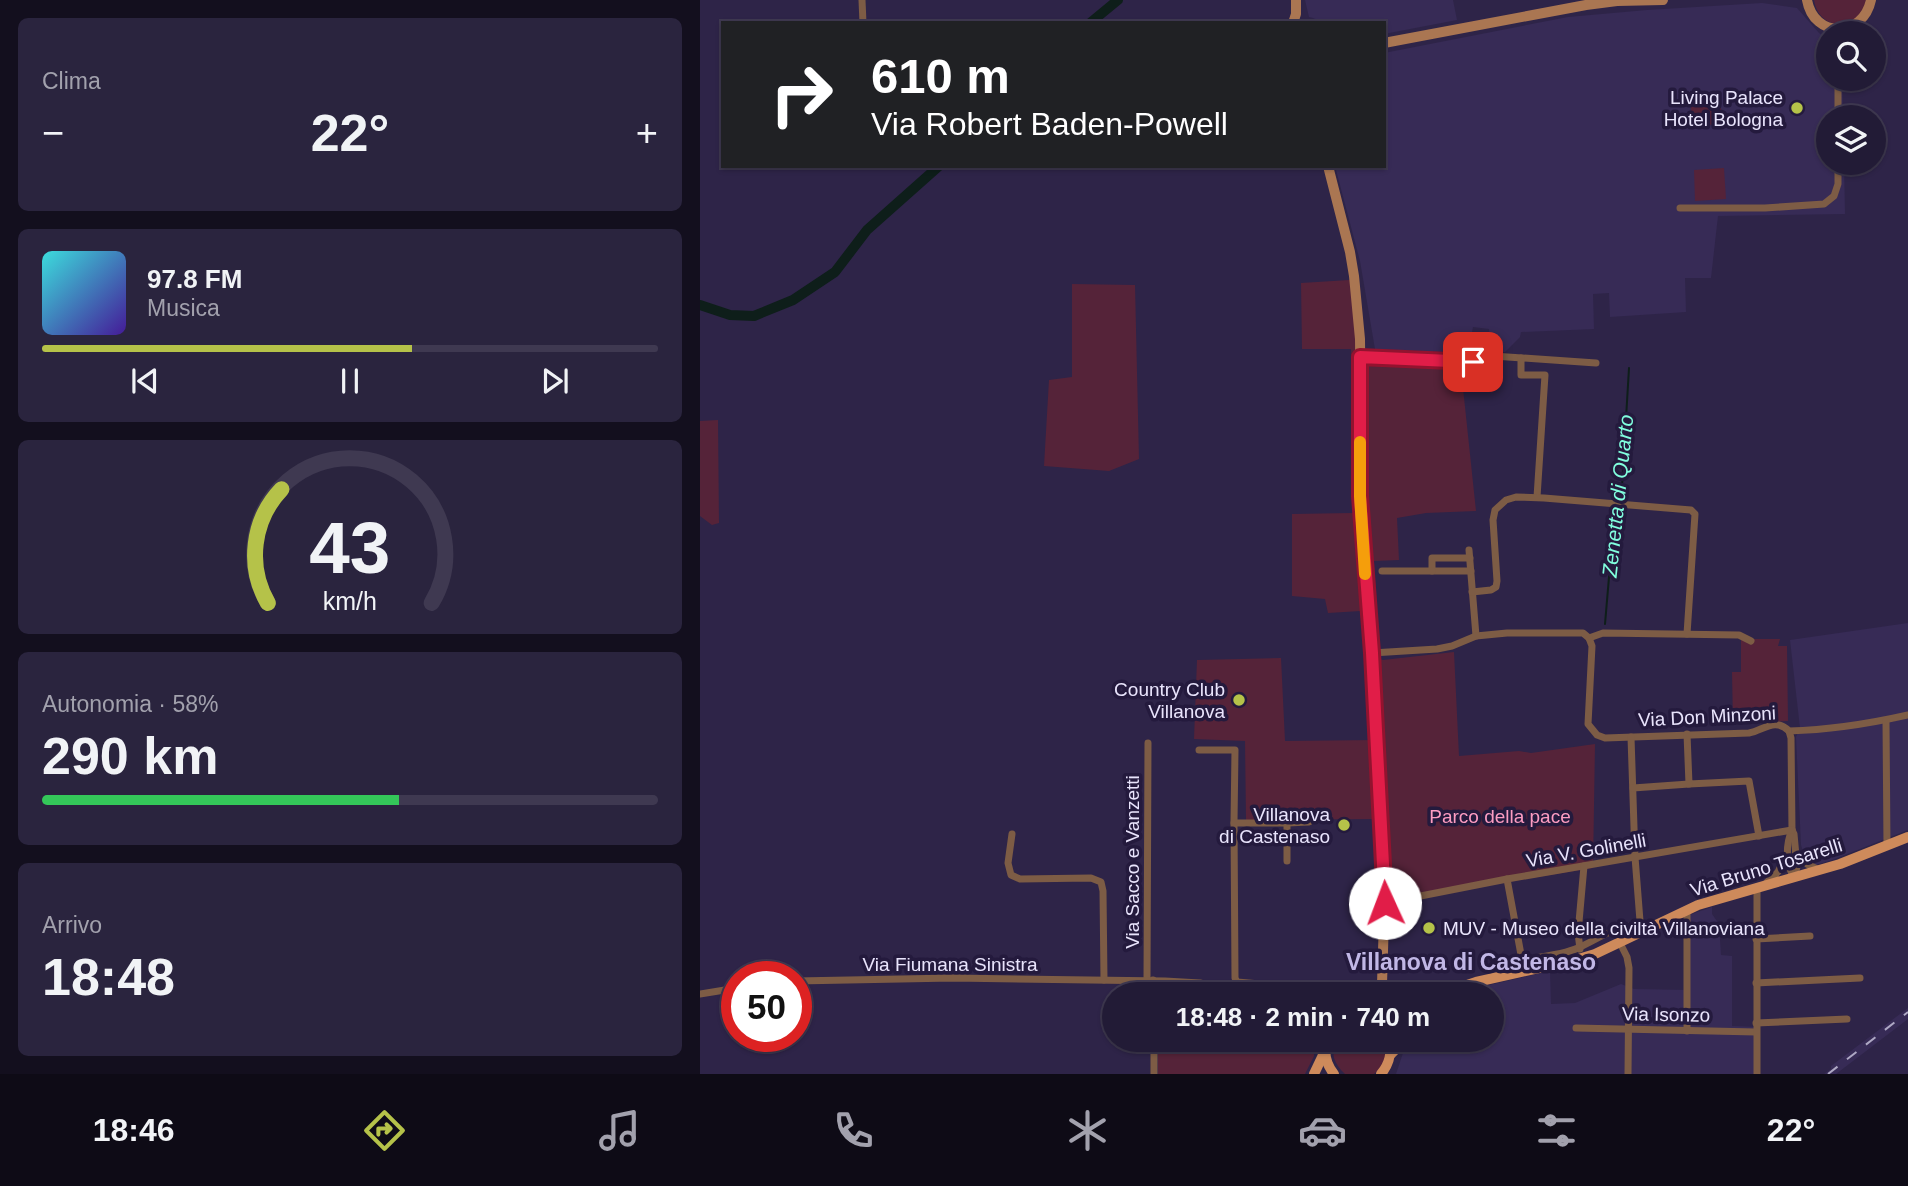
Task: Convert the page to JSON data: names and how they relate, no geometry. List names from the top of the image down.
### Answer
{
  "streets": {
    "main road": ["Via Bruno Tosarelli"],
    "street": [
      "Via Don Minzoni",
      "Via V. Golinelli",
      "Via Sacco e Vanzetti",
      "Via Fiumana Sinistra",
      "Via Isonzo"
    ]
  },
  "crossings": [
    ["Via V. Golinelli", "Via Bruno Tosarelli"],
    ["Via Sacco e Vanzetti", "Via Fiumana Sinistra"]
  ],
  "districts": ["Villanova di Castenaso"],
  "water": ["Zenetta di Quarto"],
  "parks": ["Parco della pace"],
  "places": [
    "Living Palace Hotel Bologna",
    "Country Club Villanova",
    "Villanova di Castenaso",
    "MUV - Museo della civiltà Villanoviana"
  ],
  "page": {
    "tile": [
      "Clima",
      ["Autonomia · 58%", "290 km"],
      ["Arrivo", "18:48"]
    ],
    "turn": ["610 m", "Via Robert Baden-Powell"],
    "heat": ["−", "22°", "+"],
    "song": ["97.8 FM", "Musica"],
    "limit": "50",
    "trip": "18:48 · 2 min · 740 m",
    "tabs": ["18:46", "22°"],
    "gauge": ["43", "km/h"]
  }
}
